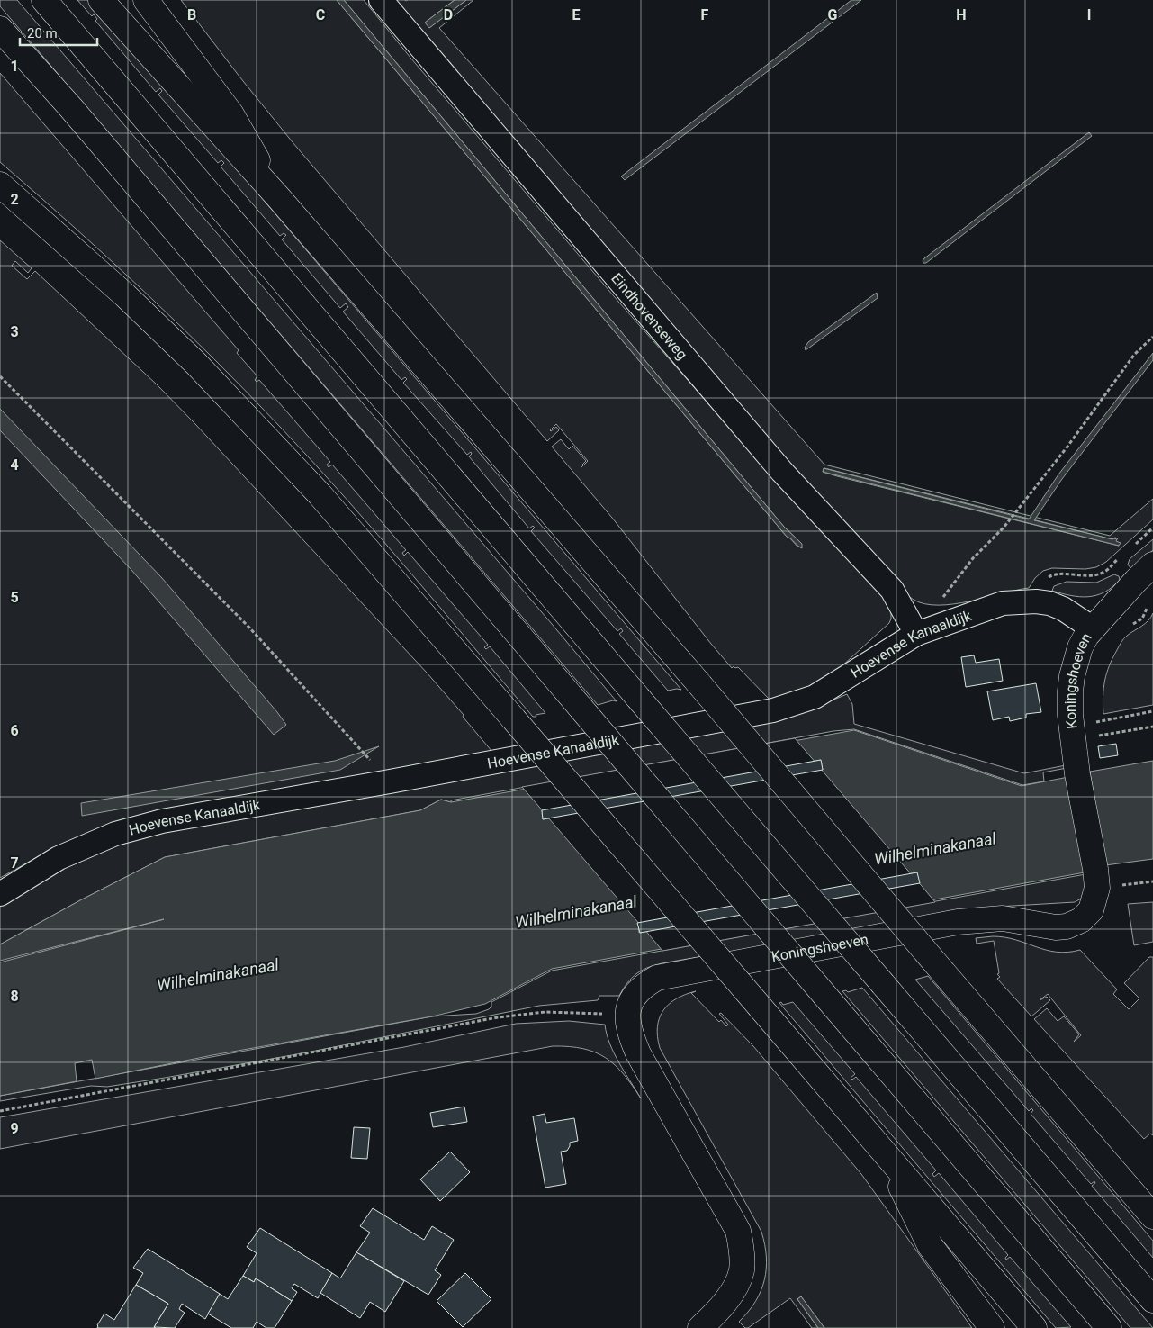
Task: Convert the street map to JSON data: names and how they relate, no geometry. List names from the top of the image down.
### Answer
{
  "streets": {
    "main road": ["Koningshoeven"],
    "street": ["Eindhovenseweg", "Hoevense Kanaaldijk"]
  },
  "crossings": [
    ["Eindhovenseweg", "Hoevense Kanaaldijk"],
    ["Hoevense Kanaaldijk", "Koningshoeven"]
  ],
  "water": ["Wilhelminakanaal"],
  "scale_bar": "20 m",
  "grid": {
    "columns": [
      "B",
      "C",
      "D",
      "E",
      "F",
      "G",
      "H",
      "I"
    ],
    "rows": [
      "1",
      "2",
      "3",
      "4",
      "5",
      "6",
      "7",
      "8",
      "9"
    ]
  }
}
